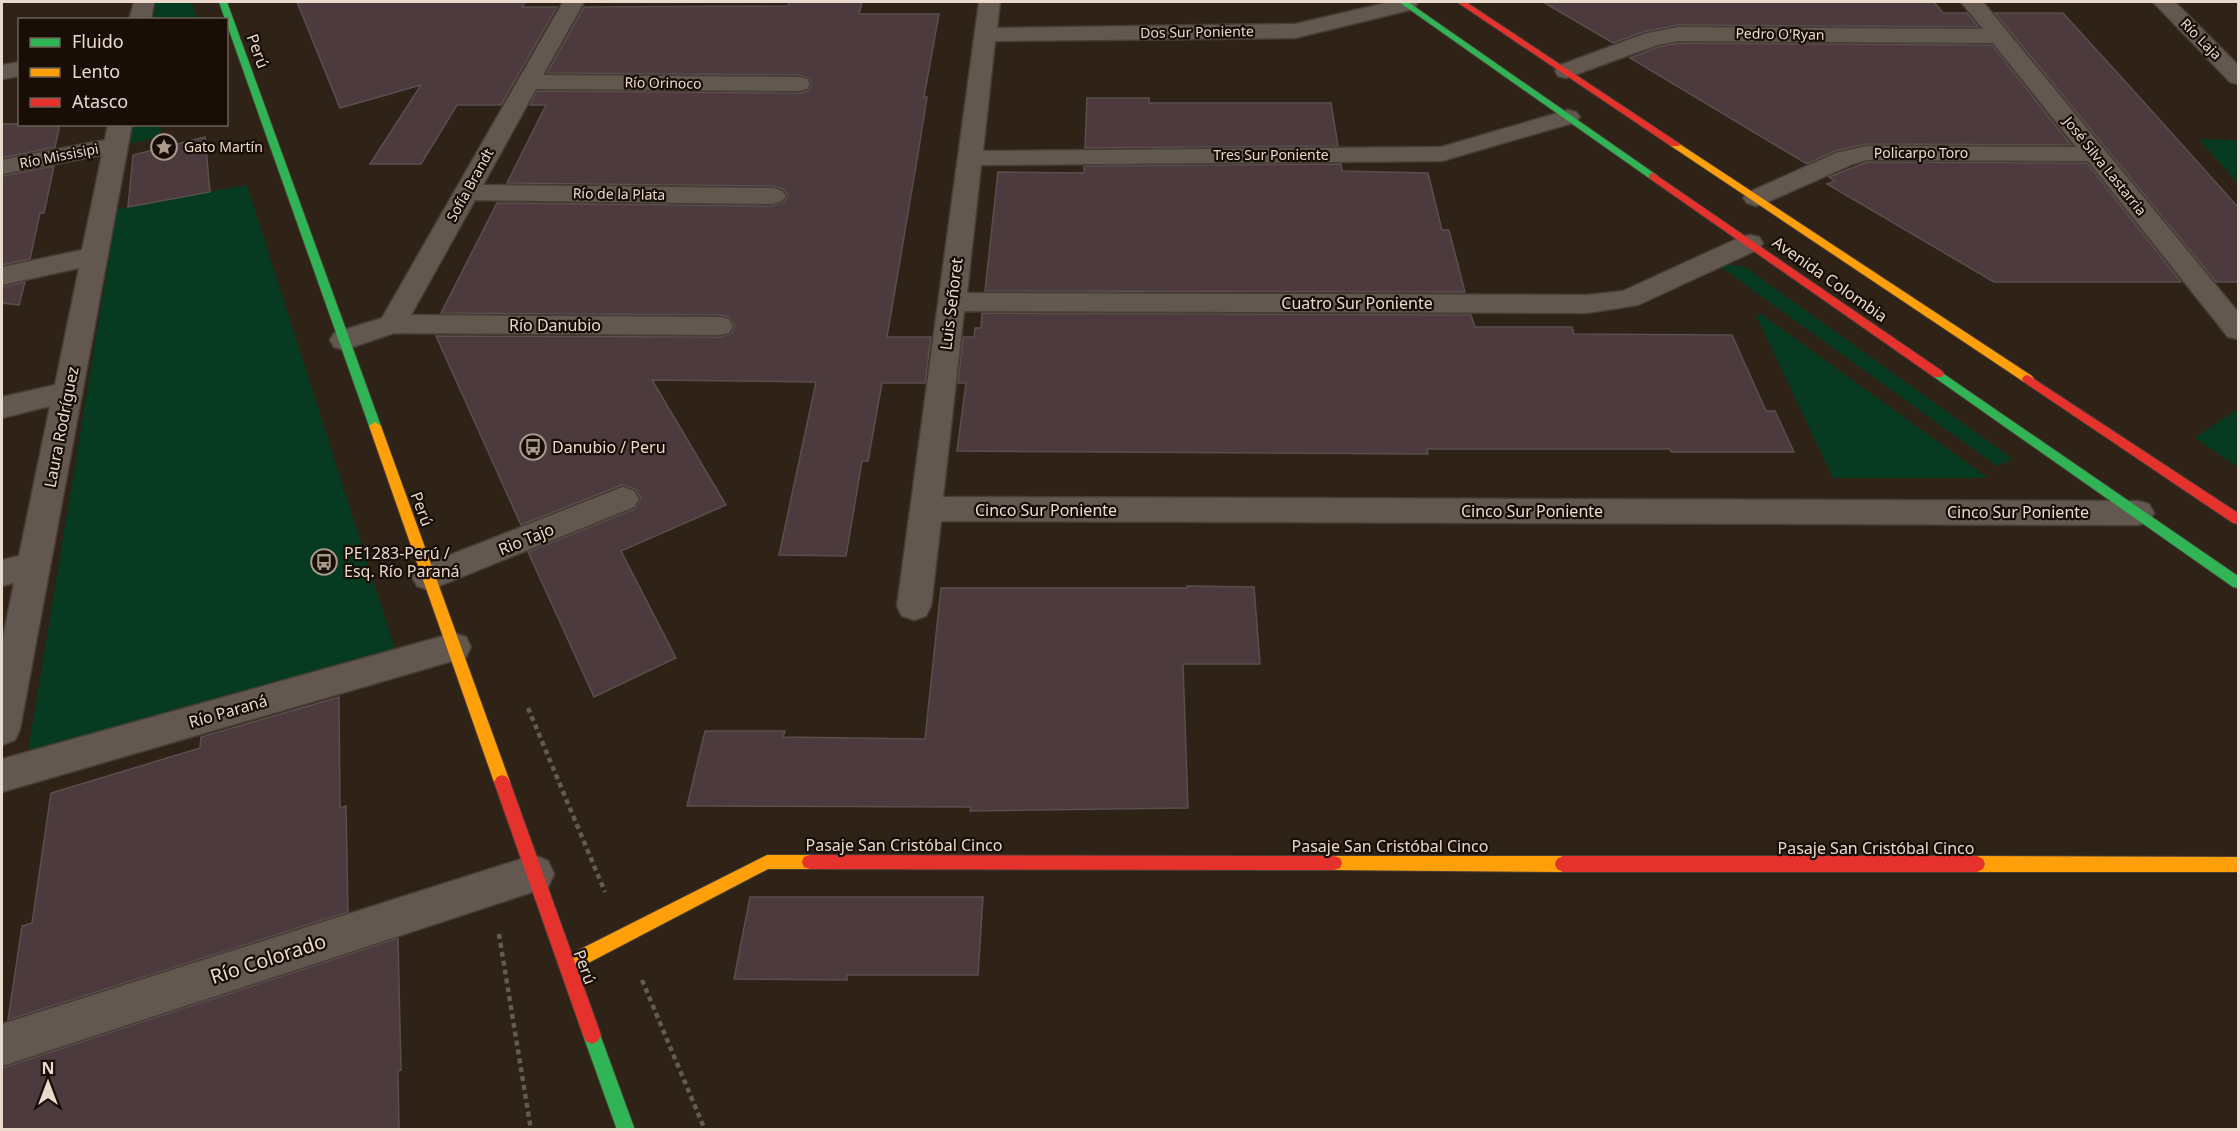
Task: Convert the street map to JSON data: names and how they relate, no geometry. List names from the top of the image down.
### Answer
{
  "streets": {
    "street": [
      "Dos Sur Poniente",
      "Pedro O'Ryan",
      "Río Laja",
      "Perú",
      "Río Orinoco",
      "Policarpo Toro",
      "Tres Sur Poniente",
      "Río Missisipi",
      "José Silva Lastarria",
      "Sofía Brandt",
      "Río de la Plata",
      "Avenida Colombia",
      "Cuatro Sur Poniente",
      "Luis Señoret",
      "Río Danubio",
      "Laura Rodríguez",
      "Cinco Sur Poniente",
      "Rio Tajo",
      "Río Paraná",
      "Pasaje San Cristóbal Cinco",
      "Río Colorado"
    ]
  },
  "crossings": [
    ["Dos Sur Poniente", "Avenida Colombia"],
    ["Dos Sur Poniente", "Luis Señoret"],
    ["Pedro O'Ryan", "José Silva Lastarria"],
    ["Pedro O'Ryan", "Avenida Colombia"],
    ["Perú", "Rio Tajo"],
    ["Perú", "Río Paraná"],
    ["Perú", "Pasaje San Cristóbal Cinco"],
    ["Perú", "Río Colorado"],
    ["Río Orinoco", "Sofía Brandt"],
    ["Policarpo Toro", "José Silva Lastarria"],
    ["Policarpo Toro", "Avenida Colombia"],
    ["Tres Sur Poniente", "Avenida Colombia"],
    ["Tres Sur Poniente", "Luis Señoret"],
    ["Río Missisipi", "Laura Rodríguez"],
    ["Sofía Brandt", "Río de la Plata"],
    ["Sofía Brandt", "Río Danubio"],
    ["Avenida Colombia", "Cuatro Sur Poniente"],
    ["Avenida Colombia", "Cinco Sur Poniente"],
    ["Cuatro Sur Poniente", "Luis Señoret"],
    ["Luis Señoret", "Cinco Sur Poniente"]
  ],
  "places": {
    "place": ["Gato Martín"],
    "bus stop": ["Danubio / Peru", "PE1283-Perú / Esq. Río Paraná"]
  },
  "legend": ["Fluido", "Lento", "Atasco"],
  "north": "top"
}
